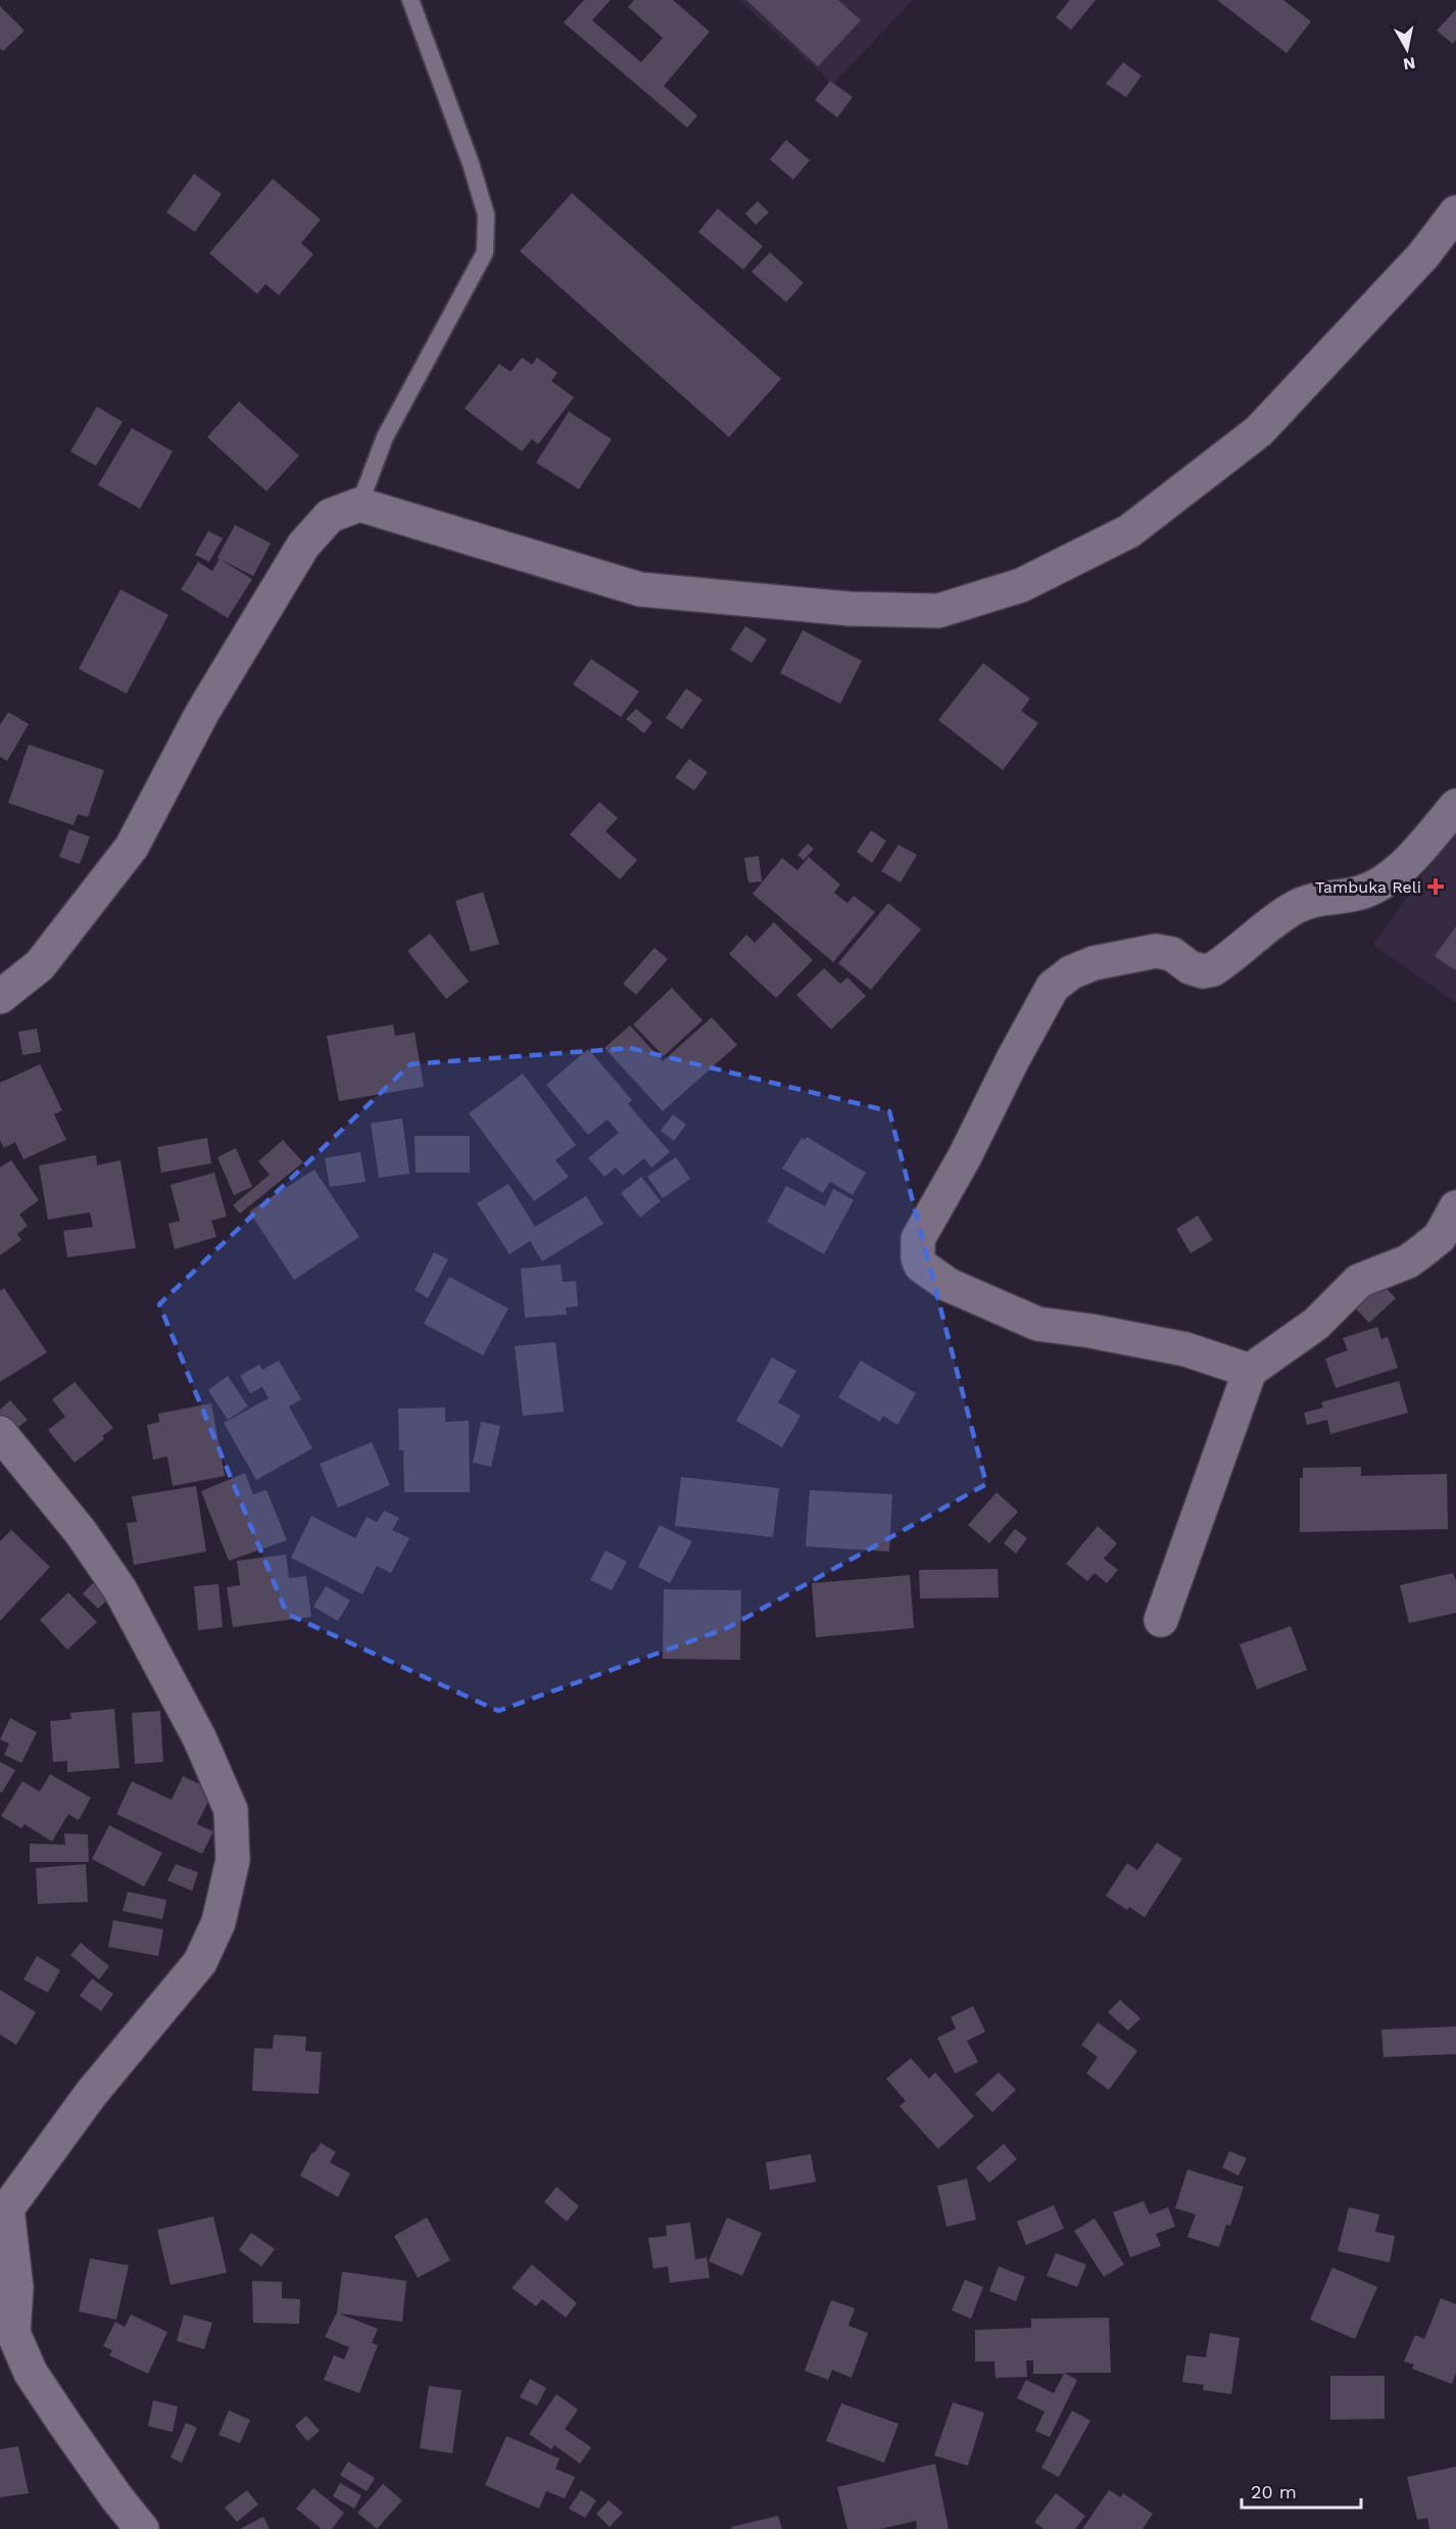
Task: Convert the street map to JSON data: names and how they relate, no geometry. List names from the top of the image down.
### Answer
{
  "places": {
    "health": ["Tambuka Reli"]
  },
  "scale_bar": "20 m",
  "north": "bottom"
}
